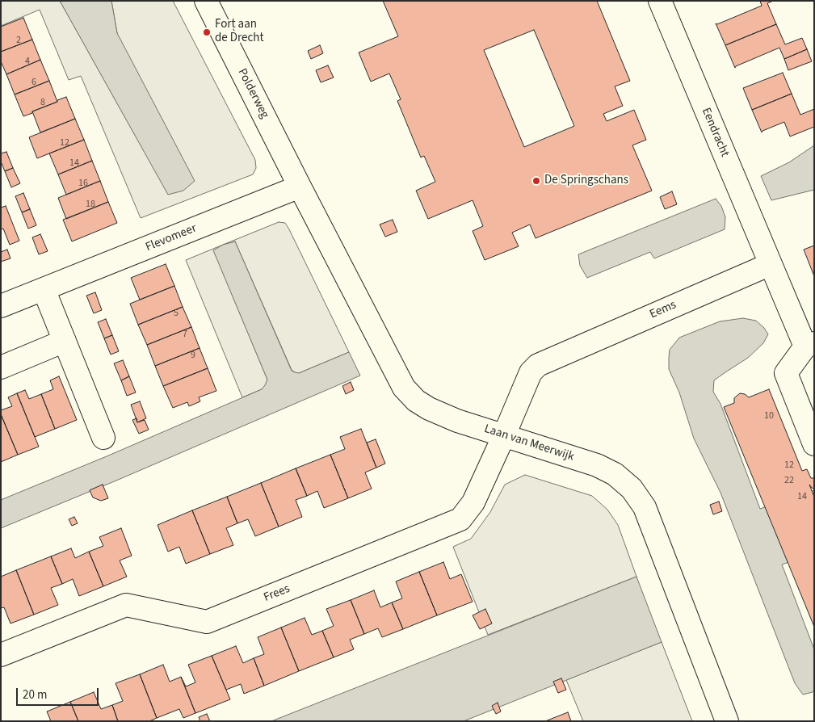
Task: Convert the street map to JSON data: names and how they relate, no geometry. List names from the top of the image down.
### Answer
{
  "streets": {
    "street": [
      "Polderweg",
      "Eendracht",
      "Flevomeer",
      "Eems",
      "Laan van Meerwijk",
      "Frees"
    ]
  },
  "crossings": [
    ["Polderweg", "Flevomeer"],
    ["Polderweg", "Laan van Meerwijk"],
    ["Eendracht", "Eems"],
    ["Flevomeer", "Laan van Meerwijk"],
    ["Eems", "Laan van Meerwijk"],
    ["Eems", "Frees"],
    ["Laan van Meerwijk", "Frees"]
  ],
  "places": ["Fort aan de Drecht", "De Springschans"],
  "house_numbers": [
    "2",
    "4",
    "6",
    "8",
    "12",
    "14",
    "16",
    "18",
    "5",
    "7",
    "9",
    "10",
    "12",
    "22",
    "14"
  ],
  "scale_bar": "20 m"
}
